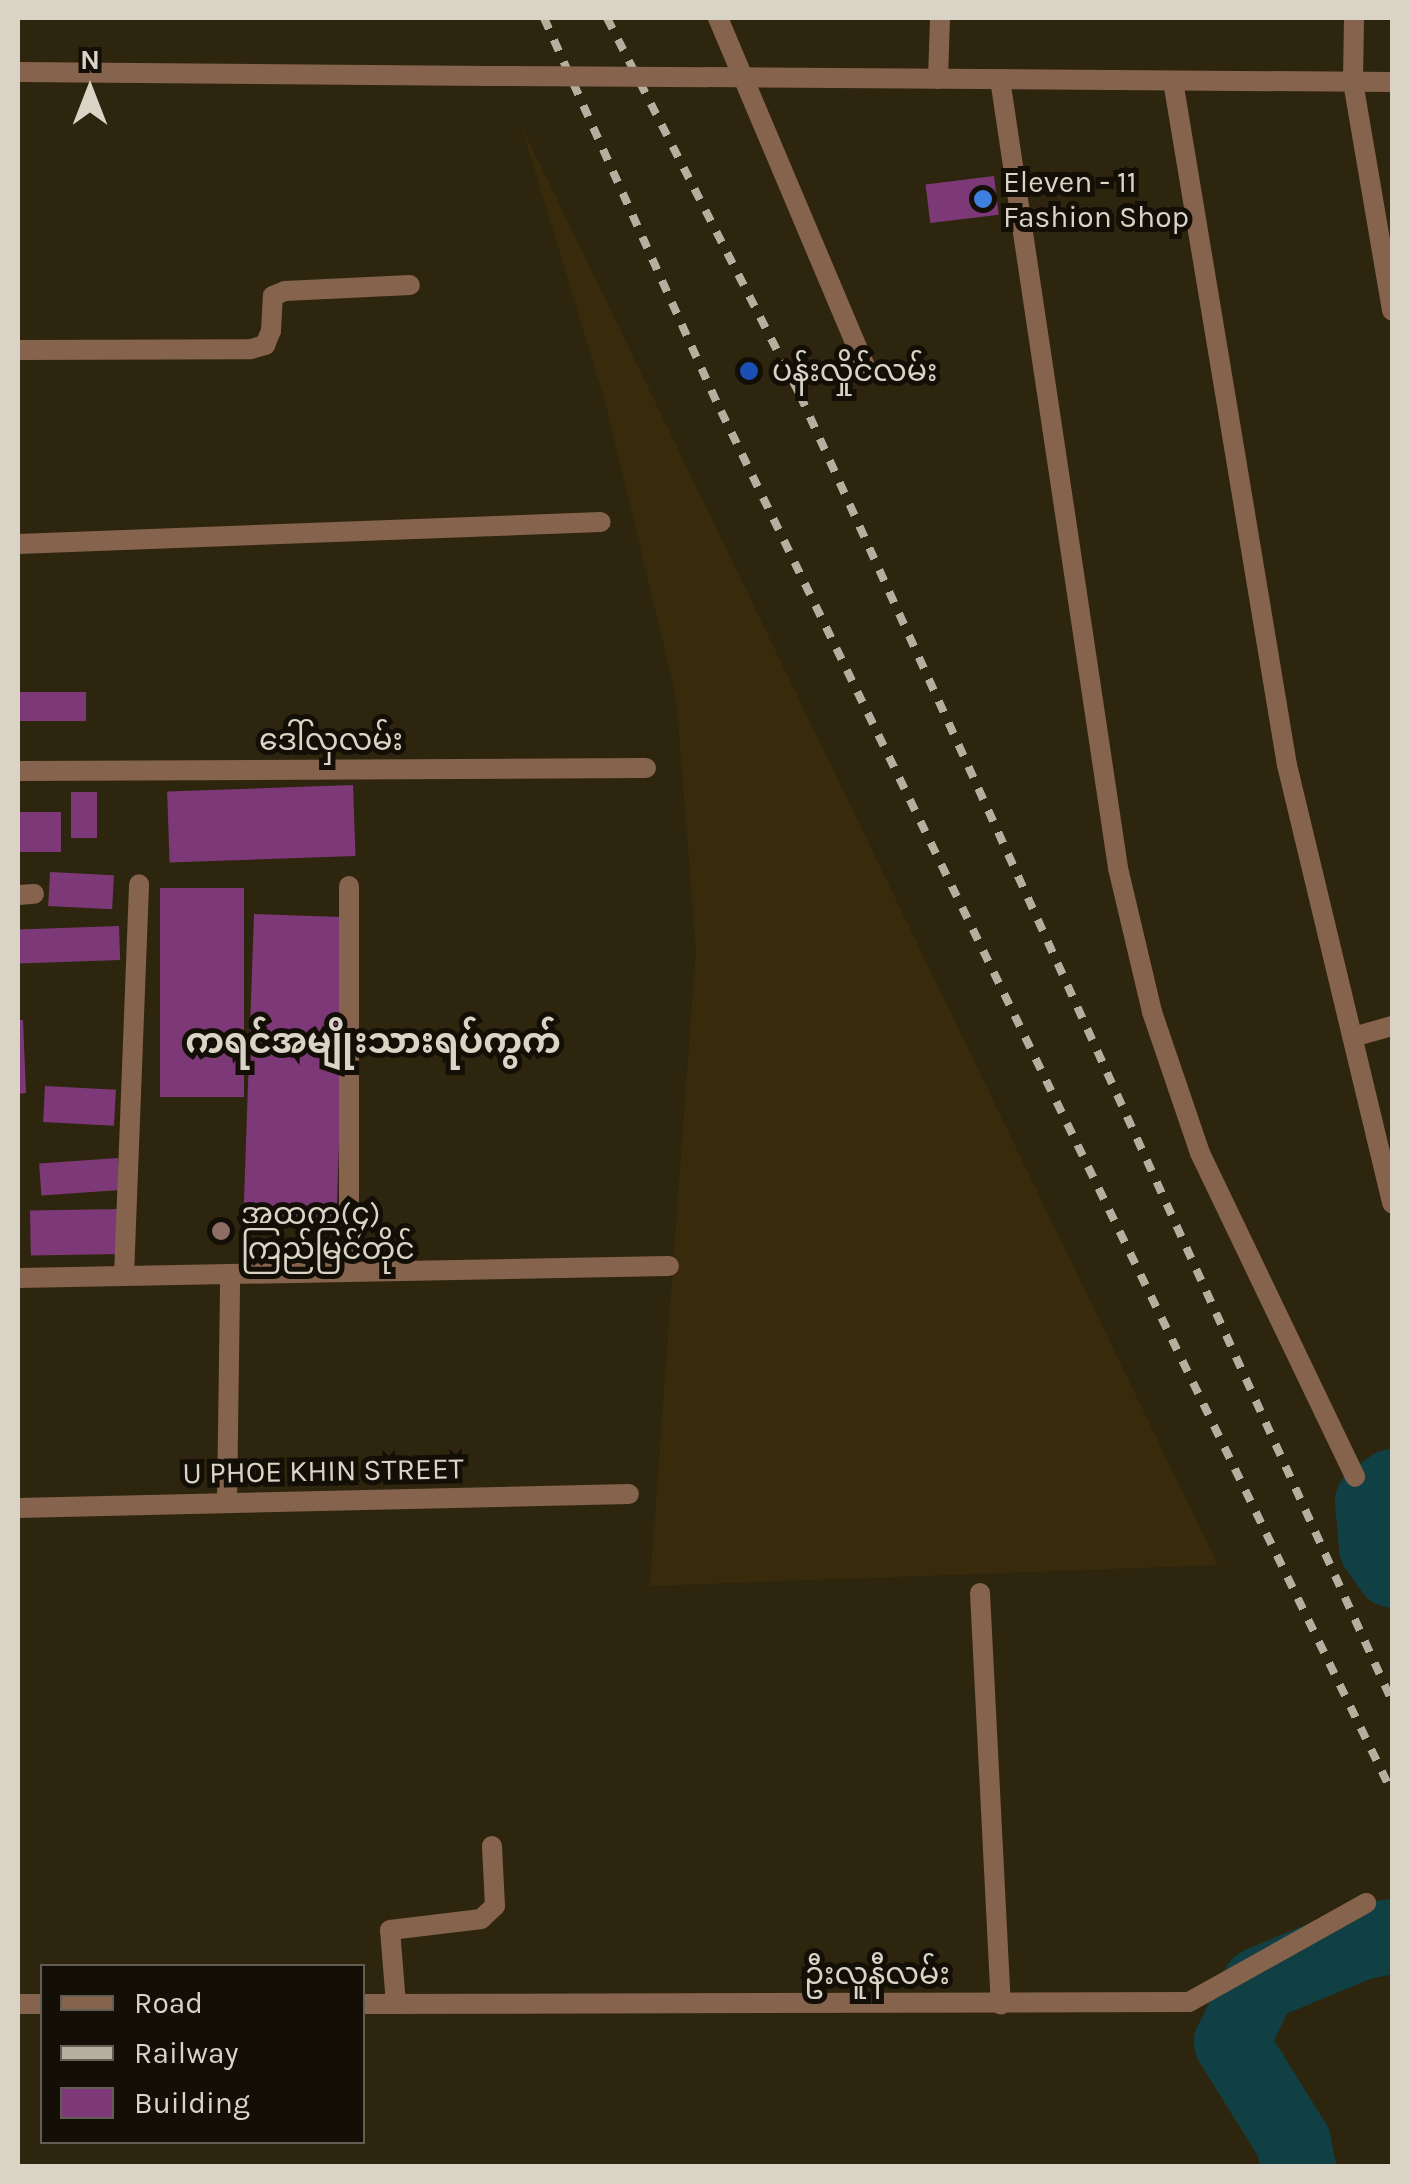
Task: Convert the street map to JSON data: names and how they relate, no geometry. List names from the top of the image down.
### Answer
{
  "streets": {
    "street": ["ဒေါ်လှလမ်း", "U PHOE KHIN STREET", "ဦးလူနီလမ်း"]
  },
  "districts": ["ကရင်အမျိုးသားရပ်ကွက်"],
  "places": ["Eleven - 11 Fashion Shop", "ပန်းလှိုင်လမ်း", "အထက(၄) ကြည်မြင်တိုင်"],
  "legend": ["Road", "Railway", "Building"],
  "north": "top"
}
